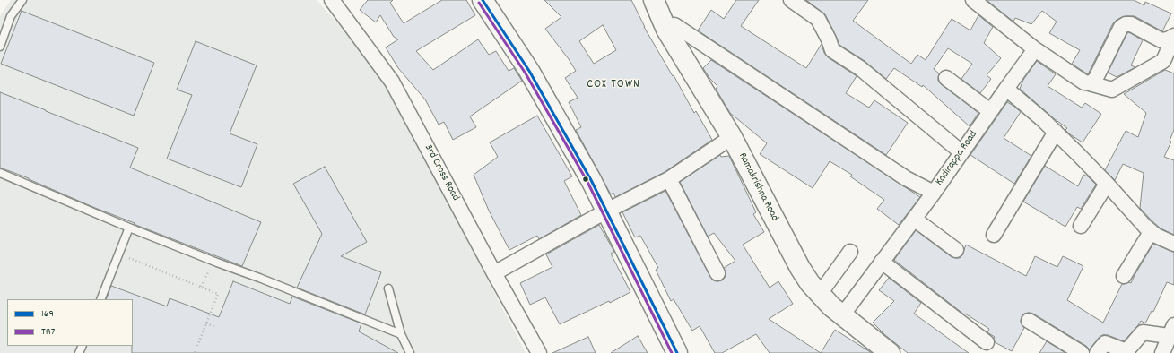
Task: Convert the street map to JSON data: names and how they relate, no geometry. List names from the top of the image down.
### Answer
{
  "streets": {
    "street": ["Kadirappa Road", "3rd Cross Road", "Ramakrishna Road"]
  },
  "crossings": [
    ["Kadirappa Road", "Ramakrishna Road"]
  ],
  "districts": ["COX TOWN"],
  "lines": ["transit line 169", "transit line TR7"],
  "legend": ["169", "TR7"]
}
